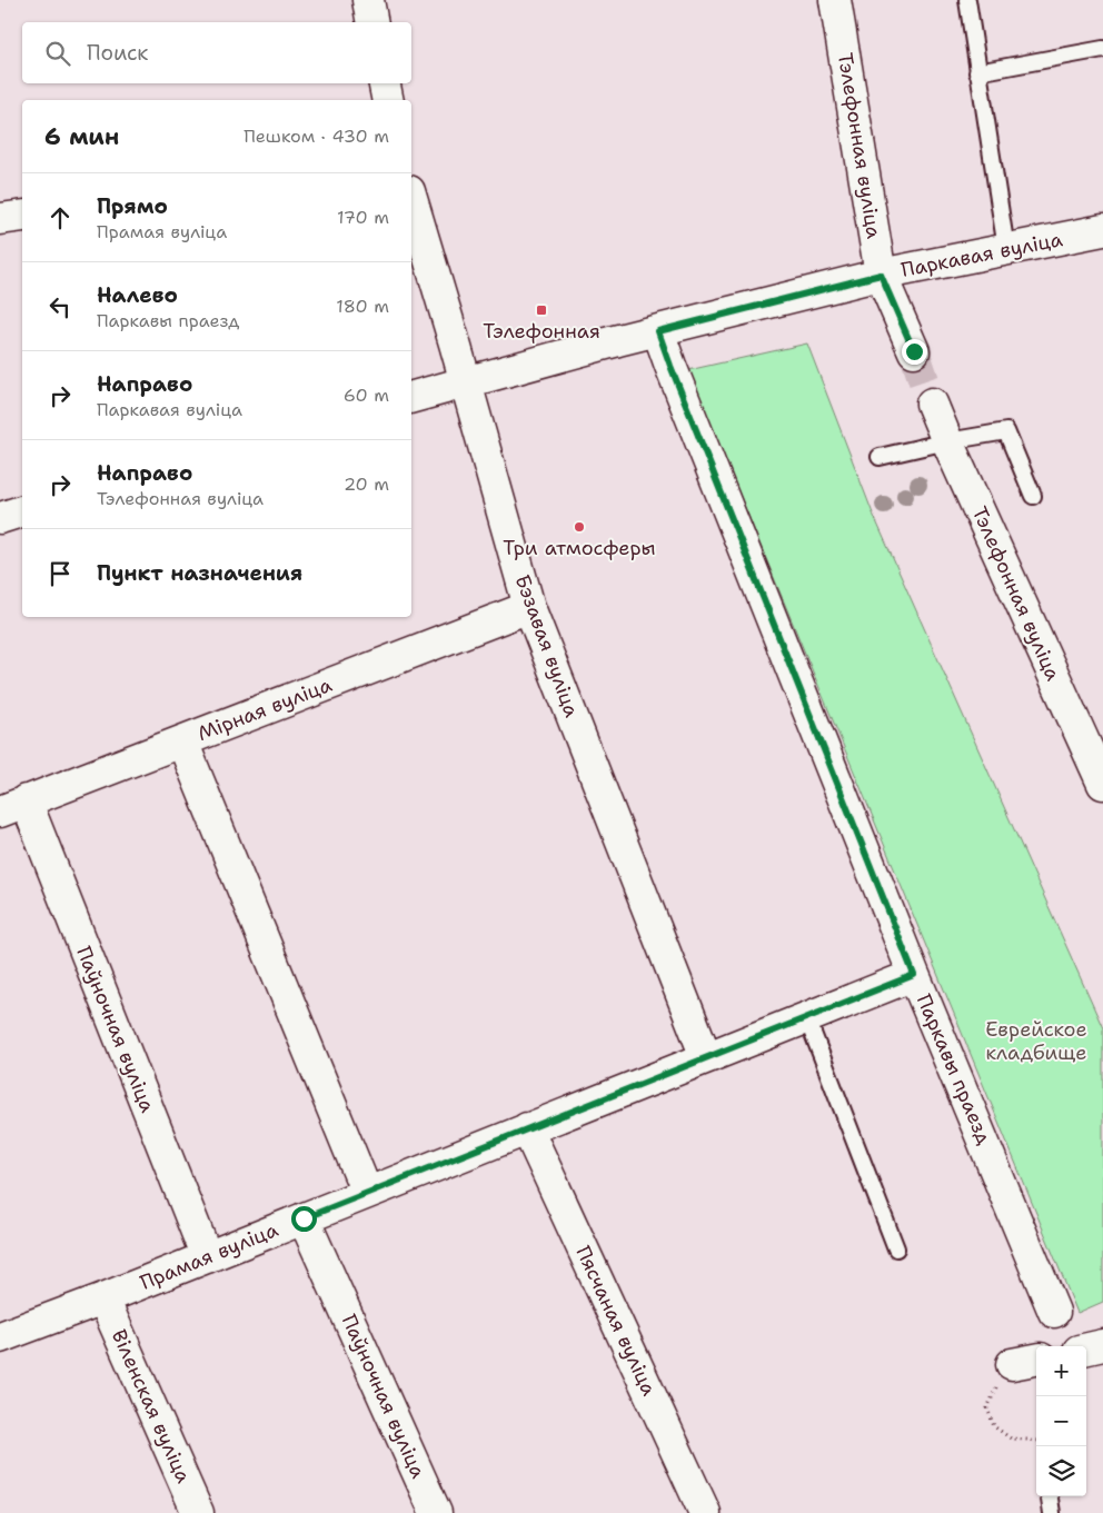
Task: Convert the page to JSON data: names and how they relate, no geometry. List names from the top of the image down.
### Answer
{
  "streets": {
    "street": [
      "Тэлефонная вуліца",
      "Паркавая вуліца",
      "Бэзавая вуліца",
      "Мірная вуліца",
      "Паўночная вуліца",
      "Паркавы праезд",
      "Прамая вуліца",
      "Пясчаная вуліца",
      "Віленская вуліца"
    ]
  },
  "crossings": [
    ["Тэлефонная вуліца", "Паркавая вуліца"],
    ["Паркавая вуліца", "Бэзавая вуліца"],
    ["Паркавая вуліца", "Паркавы праезд"],
    ["Бэзавая вуліца", "Мірная вуліца"],
    ["Бэзавая вуліца", "Прамая вуліца"],
    ["Мірная вуліца", "Паўночная вуліца"],
    ["Паўночная вуліца", "Прамая вуліца"],
    ["Паркавы праезд", "Прамая вуліца"],
    ["Прамая вуліца", "Пясчаная вуліца"],
    ["Прамая вуліца", "Віленская вуліца"]
  ],
  "parks": ["Еврейское кладбище"],
  "places": {
    "transit": ["Тэлефонная"],
    "other": ["Три атмосферы"]
  },
  "page": {
    "search": "Поиск",
    "heading": ["6 мин", "Пешком · 430 m"],
    "list": [
      ["Прямо", "Прамая вуліца", "170 m"],
      ["Налево", "Паркавы праезд", "180 m"],
      ["Направо", "Паркавая вуліца", "60 m"],
      ["Направо", "Тэлефонная вуліца", "20 m"],
      "Пункт назначения"
    ],
    "map_buttons": ["+", "−"]
  }
}
